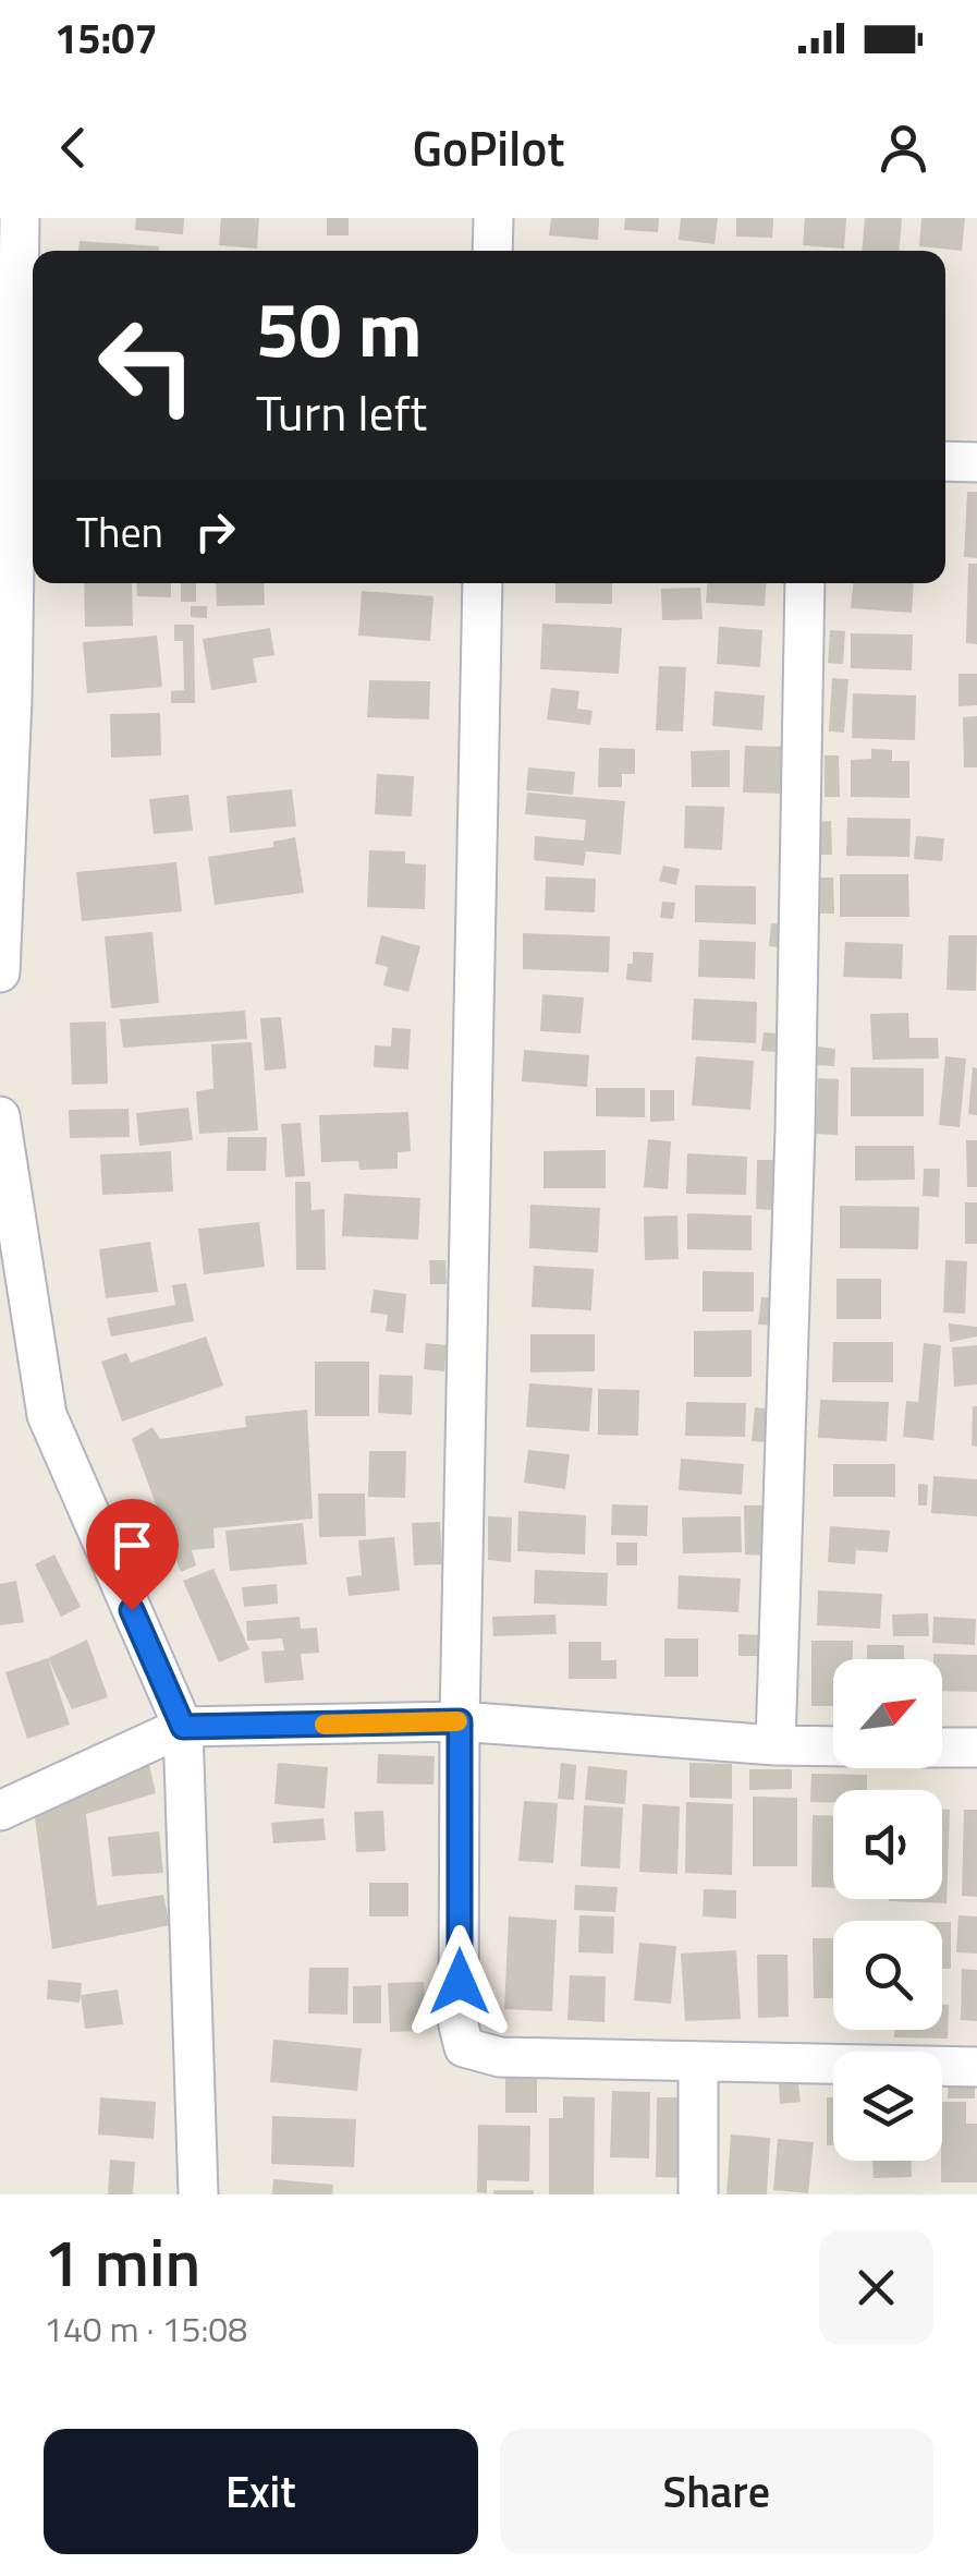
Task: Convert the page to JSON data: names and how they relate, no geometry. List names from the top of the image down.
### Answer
{
  "north": "top right",
  "page": {
    "status": "15:07",
    "header": "GoPilot",
    "turn": ["50 m", "Turn left"],
    "then": "Then",
    "heading": ["1 min", "140 m · 15:08"],
    "buttons": ["Exit", "Share"]
  }
}
